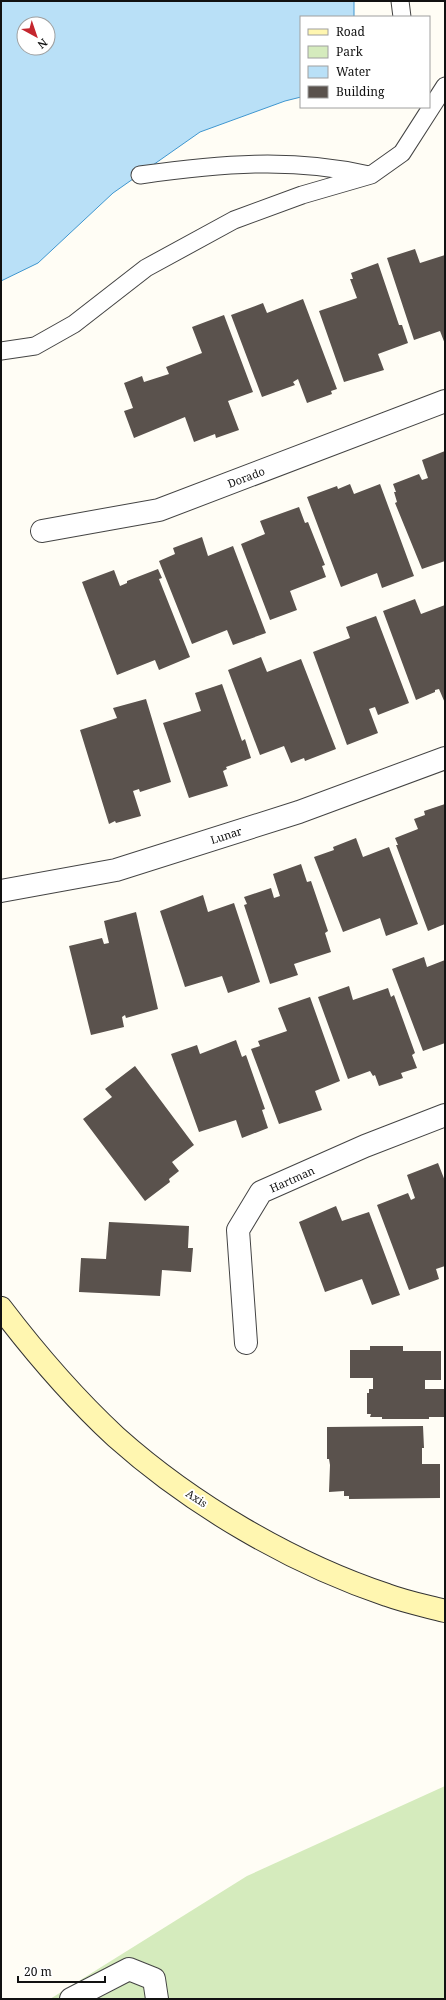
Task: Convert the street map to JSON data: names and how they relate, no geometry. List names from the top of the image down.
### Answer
{
  "streets": {
    "street": [
      "Dorado",
      "Lunar",
      "Hartman",
      "Axis"
    ]
  },
  "legend": [
    "Road",
    "Park",
    "Water",
    "Building"
  ],
  "scale_bar": "20 m",
  "north": "bottom right"
}
